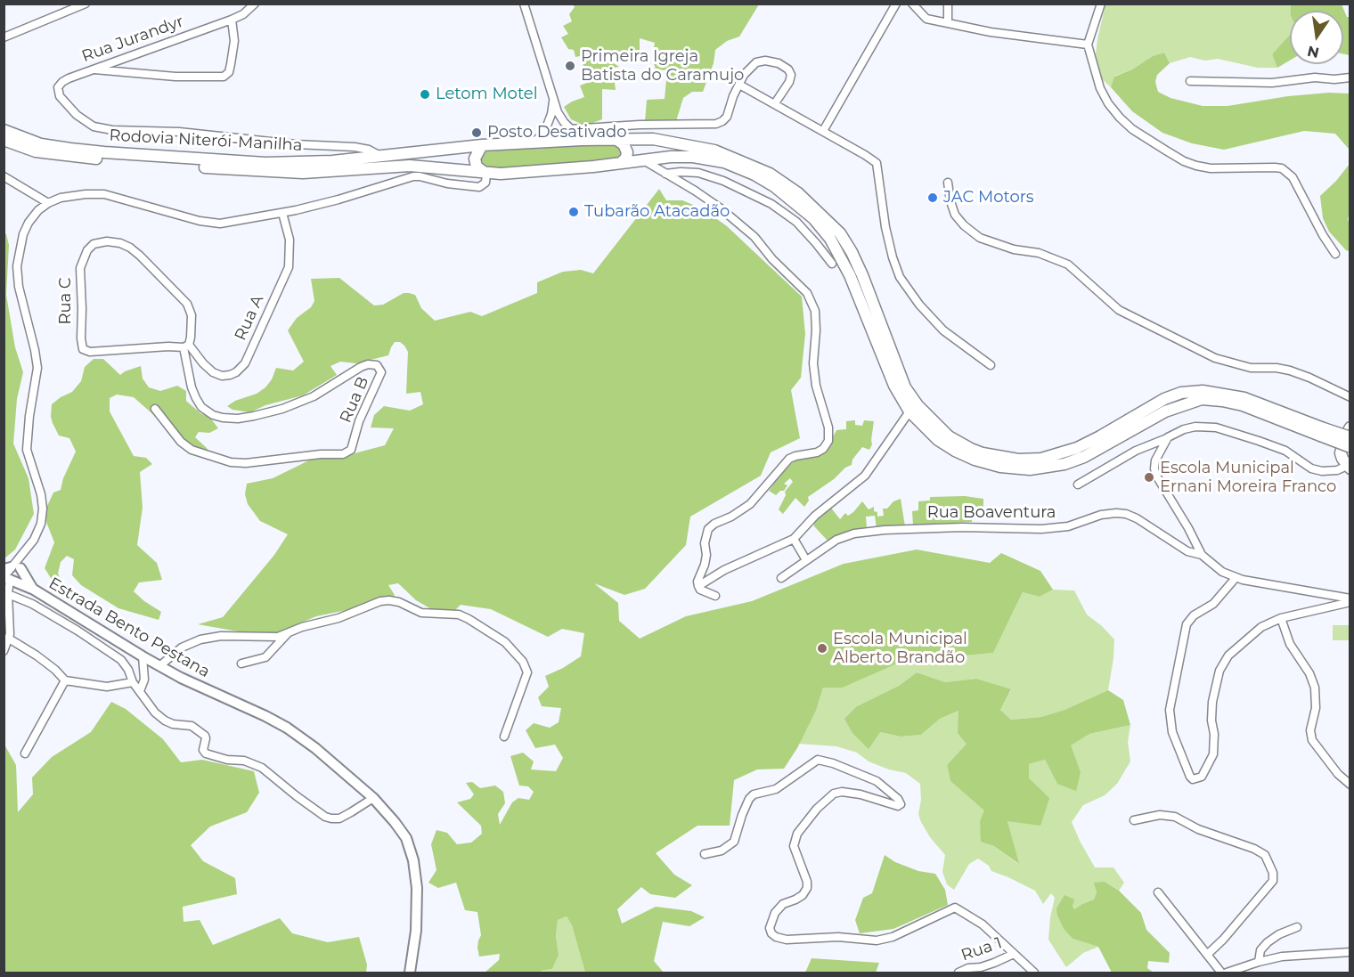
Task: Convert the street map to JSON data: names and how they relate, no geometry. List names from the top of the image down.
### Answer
{
  "streets": {
    "highway": ["Rodovia Niterói-Manilha"],
    "main road": ["Estrada Bento Pestana"],
    "street": [
      "Rua Jurandyr",
      "Rua C",
      "Rua A",
      "Rua B",
      "Rua Boaventura",
      "Rua 1"
    ]
  },
  "crossings": [
    ["Rua Jurandyr", "Rodovia Niterói-Manilha"],
    ["Rua C", "Rua A"],
    ["Rua C", "Rua B"],
    ["Rua A", "Rua B"]
  ],
  "places": [
    "Primeira Igreja Batista do Caramujo",
    "Letom Motel",
    "Posto Desativado",
    "JAC Motors",
    "Tubarão Atacadão",
    "Escola Municipal Ernani Moreira Franco",
    "Escola Municipal Alberto Brandão"
  ],
  "north": "bottom"
}
